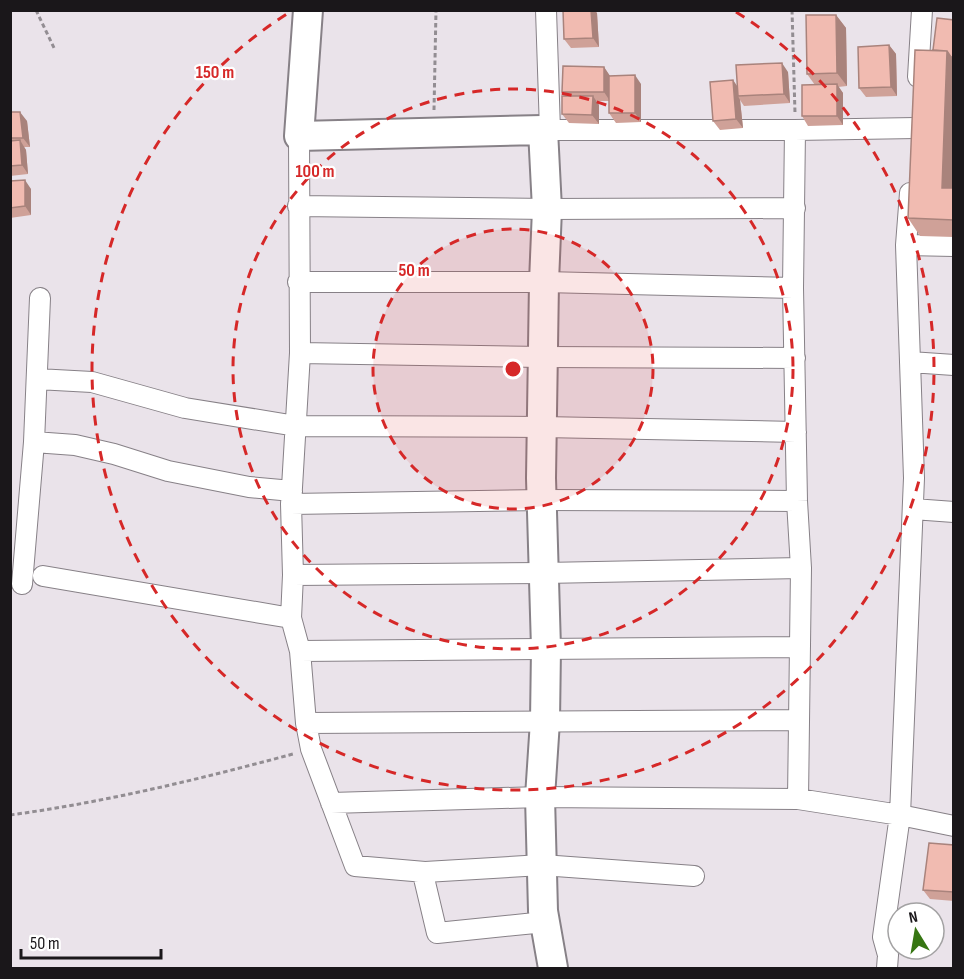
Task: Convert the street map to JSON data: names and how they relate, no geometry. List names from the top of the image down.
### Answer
{
  "scale_bar": "50 m",
  "north": "top",
  "rings": ["150 m", "100 m", "50 m"]
}
